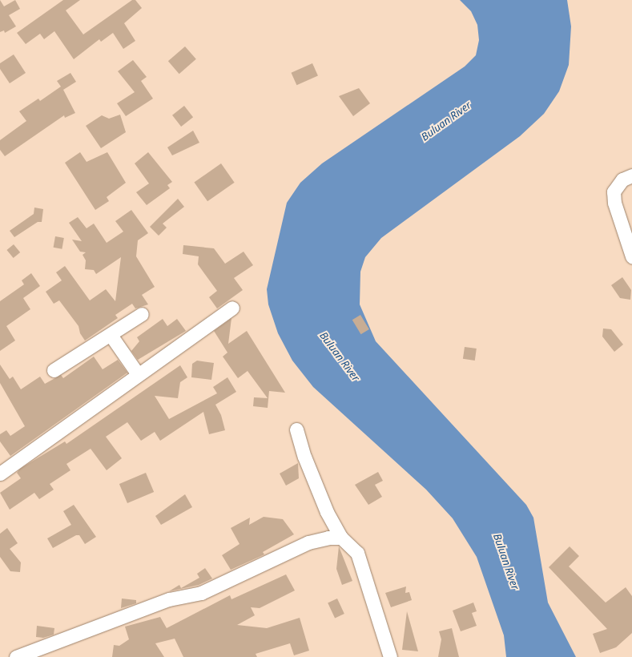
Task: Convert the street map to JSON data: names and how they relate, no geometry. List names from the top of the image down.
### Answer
{
  "water": ["Buluan River"]
}
